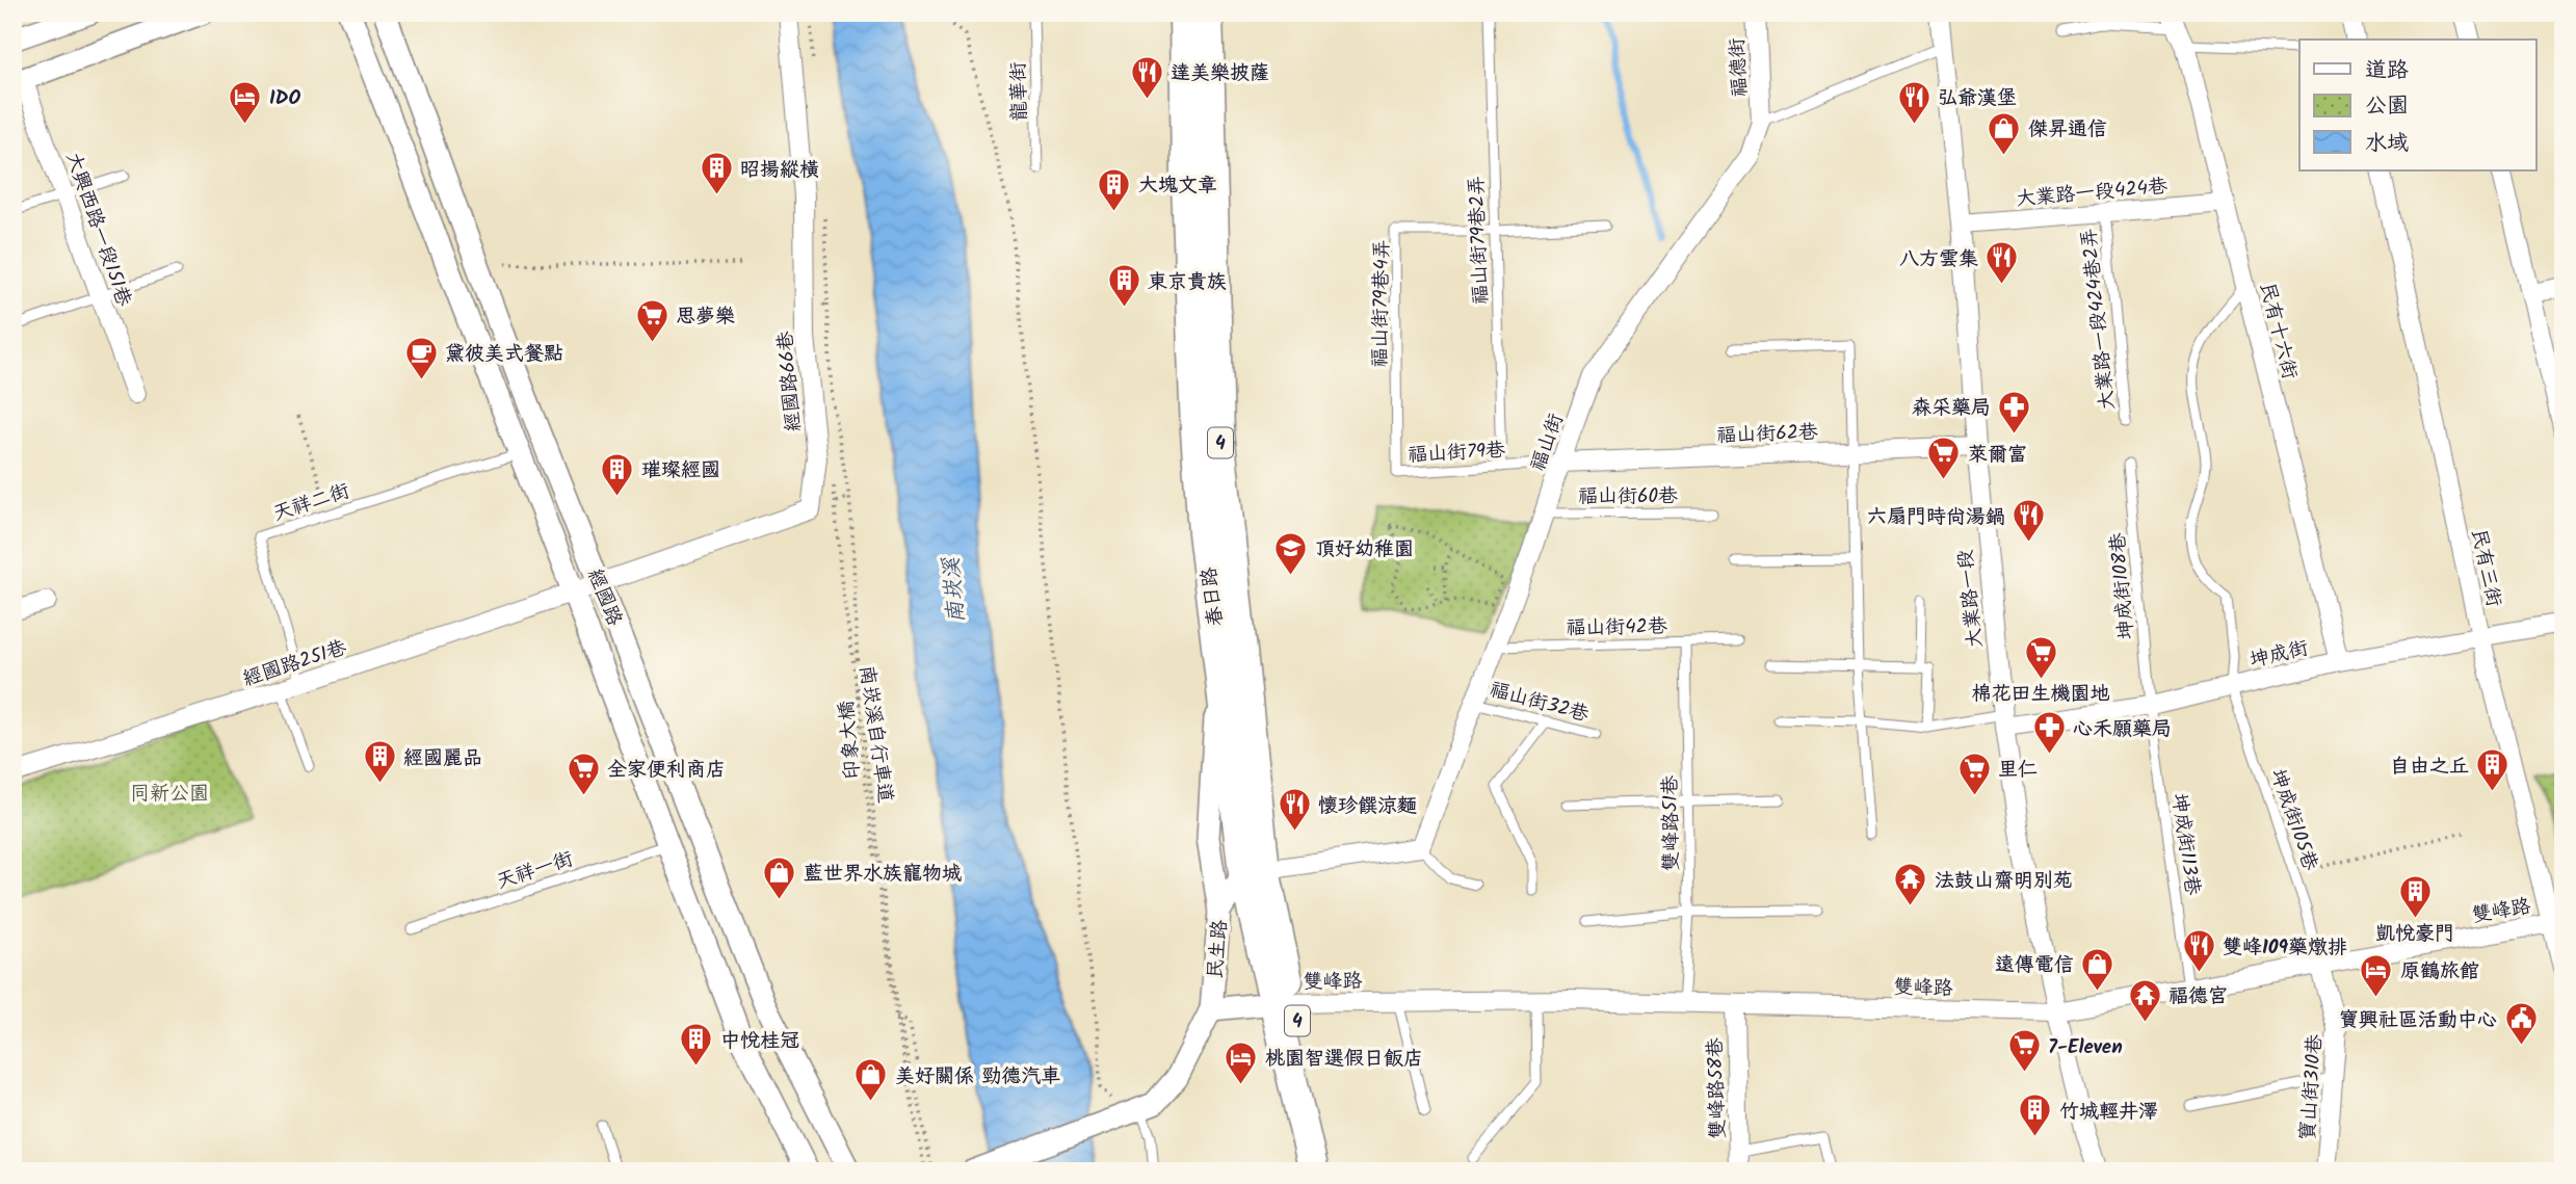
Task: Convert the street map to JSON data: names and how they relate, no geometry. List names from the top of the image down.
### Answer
{
  "streets": {
    "main road": ["4", "春日路"],
    "street": [
      "福德街",
      "大業路一段424巷",
      "大興西路一段151巷",
      "民有十六街",
      "經國路66巷",
      "福山街62巷",
      "福山街",
      "民有三街",
      "經國路",
      "大業路一段",
      "坤成街",
      "經國路251巷",
      "雙峰路",
      "民生路",
      "寶山街310巷",
      "雙峰路58巷"
    ],
    "lane": [
      "龍華街",
      "福山街79巷2弄",
      "福山街79巷4弄",
      "大業路一段424巷2弄",
      "福山街79巷",
      "福山街60巷",
      "天祥二街",
      "坤成街108巷",
      "福山街42巷",
      "福山街32巷",
      "坤成街105巷",
      "雙峰路51巷",
      "坤成街113巷",
      "天祥一街"
    ],
    "path": ["南崁溪自行車道", "印象大橋"]
  },
  "crossings": [
    ["福德街", "福山街"],
    ["大業路一段424巷", "大業路一段424巷2弄"],
    ["大業路一段424巷", "民有十六街"],
    ["大業路一段424巷", "大業路一段"],
    ["福山街79巷2弄", "福山街79巷4弄"],
    ["福山街79巷2弄", "福山街79巷"],
    ["福山街79巷4弄", "福山街79巷"],
    ["民有十六街", "坤成街"],
    ["經國路66巷", "經國路"],
    ["經國路66巷", "經國路251巷"],
    ["福山街62巷", "福山街"],
    ["福山街62巷", "福山街79巷"],
    ["福山街62巷", "大業路一段"],
    ["福山街", "福山街79巷"],
    ["福山街", "福山街60巷"],
    ["福山街", "福山街42巷"],
    ["福山街", "福山街32巷"],
    ["天祥二街", "經國路"],
    ["天祥二街", "經國路251巷"],
    ["民有三街", "坤成街"],
    ["民有三街", "雙峰路"],
    ["坤成街108巷", "坤成街"],
    ["坤成街108巷", "坤成街113巷"],
    ["經國路", "經國路251巷"],
    ["經國路", "天祥一街"],
    ["春日路", "雙峰路"],
    ["春日路", "民生路"],
    ["大業路一段", "坤成街"],
    ["大業路一段", "雙峰路"],
    ["福山街42巷", "雙峰路51巷"],
    ["坤成街", "坤成街105巷"],
    ["坤成街", "坤成街113巷"],
    ["坤成街105巷", "雙峰路"],
    ["坤成街105巷", "寶山街310巷"],
    ["雙峰路51巷", "雙峰路"],
    ["坤成街113巷", "雙峰路"],
    ["雙峰路", "民生路"],
    ["雙峰路", "寶山街310巷"],
    ["雙峰路", "雙峰路58巷"]
  ],
  "water": ["南崁溪"],
  "parks": ["同新公園"],
  "places": {
    "restaurant": [
      "達美樂披薩",
      "弘爺漢堡",
      "八方雲集",
      "六扇門時尚湯鍋",
      "懷珍饌涼麵",
      "雙峰109藥燉排"
    ],
    "hotel": ["IDO", "原鶴旅館", "桃園智選假日飯店"],
    "shop": [
      "傑昇通信",
      "藍世界水族寵物城",
      "遠傳電信",
      "美好關係 勁德汽車"
    ],
    "building": [
      "昭揚縱橫",
      "大塊文章",
      "東京貴族",
      "璀璨經國",
      "經國麗品",
      "自由之丘",
      "凱悅豪門",
      "中悅桂冠",
      "竹城輕井澤"
    ],
    "supermarket": [
      "思夢樂",
      "萊爾富",
      "棉花田生機園地",
      "全家便利商店",
      "里仁",
      "7-Eleven"
    ],
    "cafe": ["黛彼美式餐點"],
    "pharmacy": ["森采藥局", "心禾願藥局"],
    "school or university": ["頂好幼稚園"],
    "temple": ["法鼓山齋明別苑", "福德宮"],
    "public building": ["寶興社區活動中心"]
  },
  "legend": ["道路", "公園", "水域"]
}
